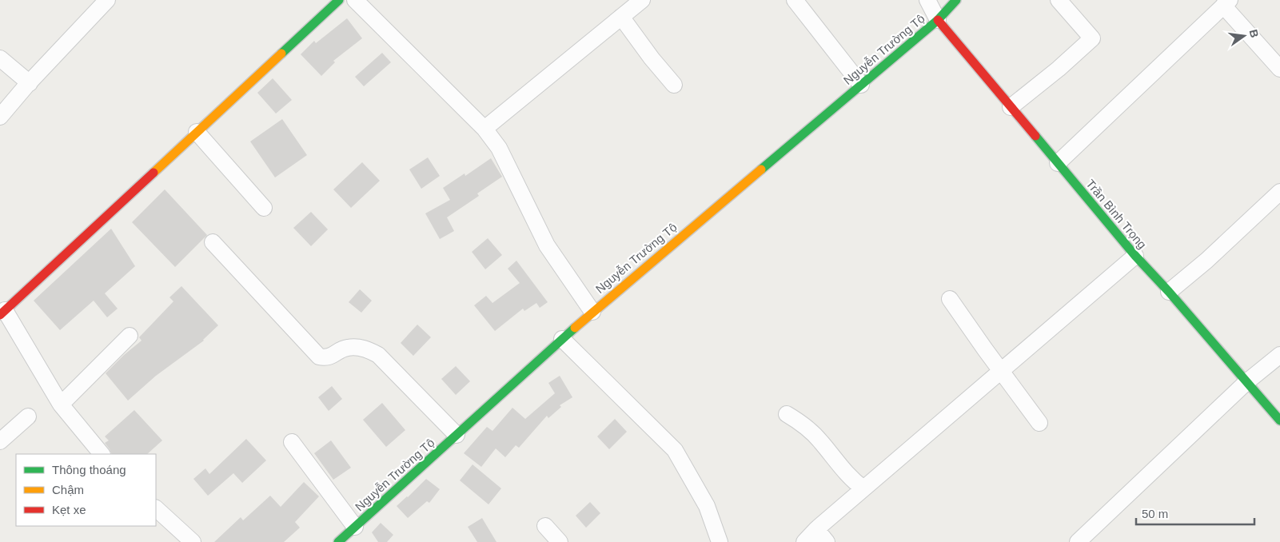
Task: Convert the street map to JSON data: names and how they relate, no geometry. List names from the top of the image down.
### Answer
{
  "streets": {
    "street": ["Nguyễn Trường Tộ", "Trần Bình Trọng"]
  },
  "crossings": [
    ["Nguyễn Trường Tộ", "Trần Bình Trọng"]
  ],
  "legend": ["Thông thoáng", "Chậm", "Kẹt xe"],
  "scale_bar": "50 m",
  "north": "right"
}
